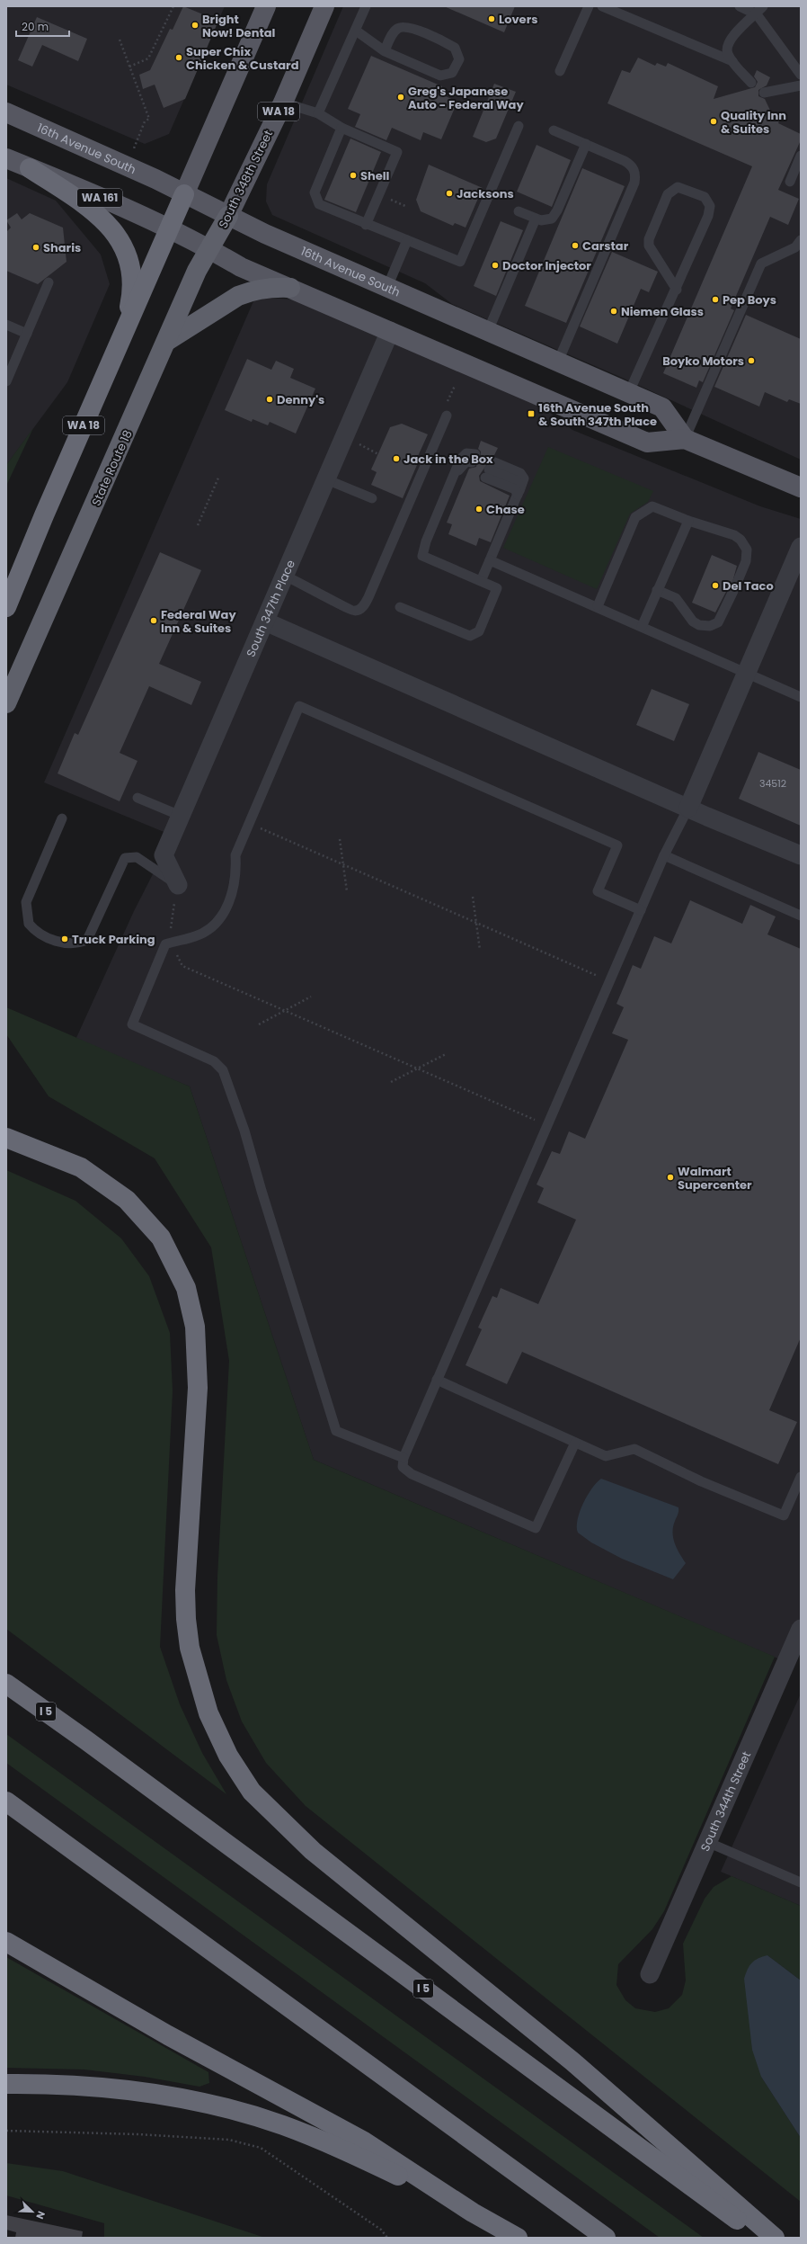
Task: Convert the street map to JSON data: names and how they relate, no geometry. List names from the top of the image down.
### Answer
{
  "streets": {
    "highway": [
      "WA 18",
      "South 348th Street",
      "State Route 18",
      "I 5"
    ],
    "main road": ["16th Avenue South", "WA 161"],
    "street": ["South 347th Place", "South 344th Street"]
  },
  "crossings": [
    ["WA 18", "16th Avenue South"],
    ["16th Avenue South", "South 348th Street"],
    ["16th Avenue South", "State Route 18"],
    ["16th Avenue South", "South 347th Place"],
    ["South 348th Street", "State Route 18"]
  ],
  "places": {
    "other": [
      "Lovers",
      "Bright Now! Dental",
      "Super Chix Chicken & Custard",
      "Greg's Japanese Auto - Federal Way",
      "Quality Inn & Suites",
      "Shell",
      "Jacksons",
      "Carstar",
      "Sharis",
      "Doctor Injector",
      "Pep Boys",
      "Niemen Glass",
      "Boyko Motors",
      "Denny's",
      "Jack in the Box",
      "Chase",
      "Del Taco",
      "Federal Way Inn & Suites",
      "Truck Parking",
      "Walmart Supercenter"
    ],
    "transit": ["16th Avenue South & South 347th Place"]
  },
  "house_numbers": ["34512"],
  "scale_bar": "20 m",
  "north": "bottom right"
}
